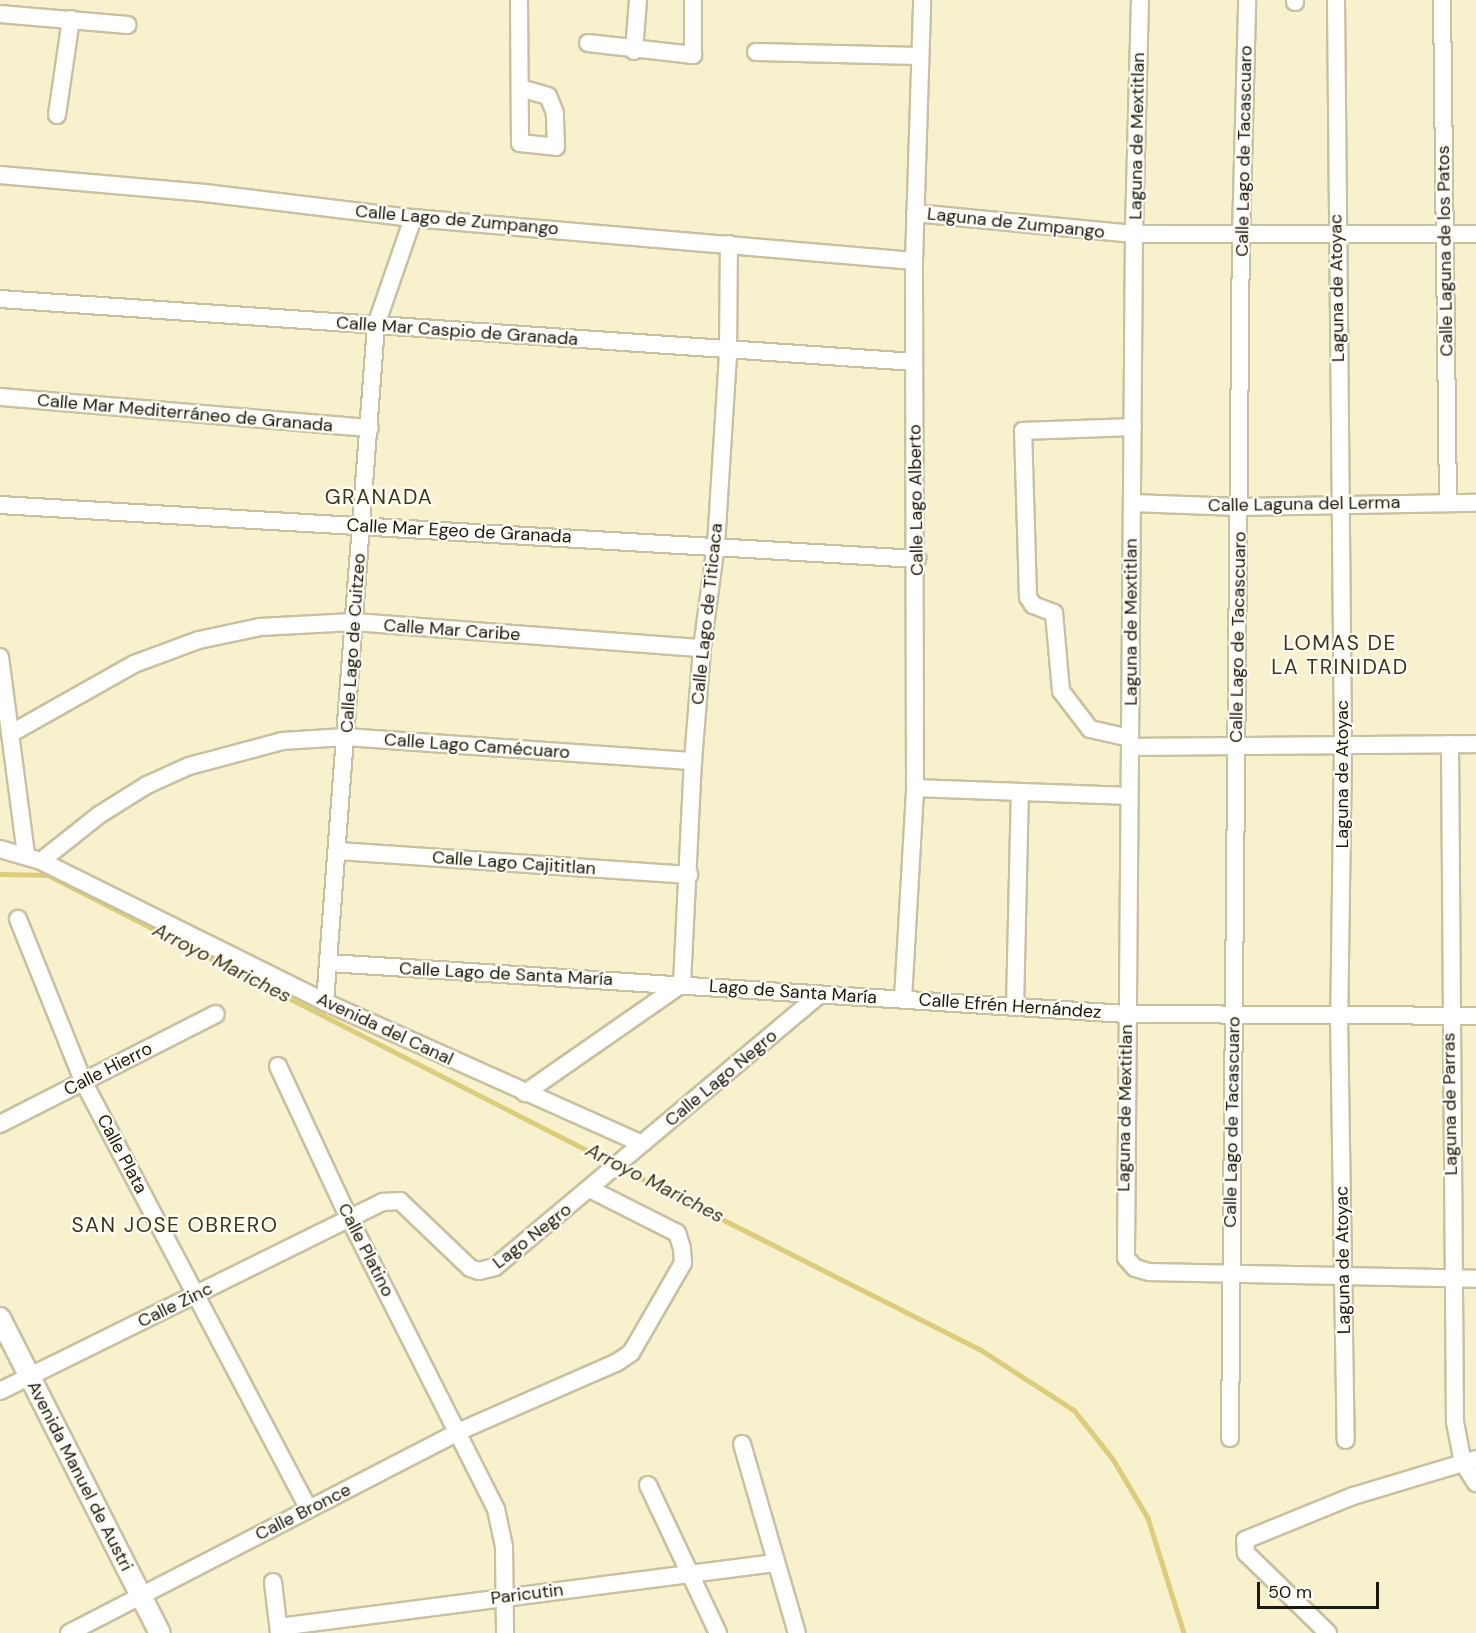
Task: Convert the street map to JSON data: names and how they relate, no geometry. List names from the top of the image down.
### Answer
{
  "streets": {
    "main road": ["Avenida Manuel de Austri"],
    "street": [
      "Laguna de Mextitlan",
      "Calle Lago de Tacascuaro",
      "Calle Lago de Zumpango",
      "Laguna de Zumpango",
      "Calle Laguna de los Patos",
      "Laguna de Atoyac",
      "Calle Mar Caspio de Granada",
      "Calle Mar Mediterráneo de Granada",
      "Calle Lago Alberto",
      "Calle Laguna del Lerma",
      "Calle Mar Egeo de Granada",
      "Calle Lago de Titicaca",
      "Calle Mar Caribe",
      "Calle Lago de Cuitzeo",
      "Calle Lago Camécuaro",
      "Calle Lago Cajititlan",
      "Calle Lago de Santa María",
      "Lago de Santa María",
      "Calle Efrén Hernández",
      "Avenida del Canal",
      "Calle Hierro",
      "Calle Lago Negro",
      "Laguna de Parras",
      "Calle Plata",
      "Lago Negro",
      "Calle Platino",
      "Calle Zinc",
      "Calle Bronce",
      "Paricutin"
    ]
  },
  "crossings": [
    ["Laguna de Mextitlan", "Calle Lago de Tacascuaro"],
    ["Laguna de Mextitlan", "Laguna de Zumpango"],
    ["Laguna de Mextitlan", "Calle Laguna del Lerma"],
    ["Laguna de Mextitlan", "Calle Efrén Hernández"],
    ["Calle Lago de Tacascuaro", "Laguna de Zumpango"],
    ["Calle Lago de Tacascuaro", "Calle Laguna del Lerma"],
    ["Calle Lago de Tacascuaro", "Calle Efrén Hernández"],
    ["Calle Lago de Zumpango", "Calle Lago Alberto"],
    ["Calle Lago de Zumpango", "Calle Lago de Titicaca"],
    ["Calle Lago de Zumpango", "Calle Lago de Cuitzeo"],
    ["Laguna de Zumpango", "Calle Laguna de los Patos"],
    ["Laguna de Zumpango", "Laguna de Atoyac"],
    ["Laguna de Zumpango", "Calle Lago Alberto"],
    ["Calle Laguna de los Patos", "Calle Laguna del Lerma"],
    ["Laguna de Atoyac", "Calle Laguna del Lerma"],
    ["Laguna de Atoyac", "Calle Efrén Hernández"],
    ["Calle Mar Caspio de Granada", "Calle Lago Alberto"],
    ["Calle Mar Caspio de Granada", "Calle Lago de Titicaca"],
    ["Calle Mar Caspio de Granada", "Calle Lago de Cuitzeo"],
    ["Calle Mar Mediterráneo de Granada", "Calle Lago de Cuitzeo"],
    ["Calle Lago Alberto", "Calle Mar Egeo de Granada"],
    ["Calle Lago Alberto", "Lago de Santa María"],
    ["Calle Lago Alberto", "Calle Efrén Hernández"],
    ["Calle Mar Egeo de Granada", "Calle Lago de Titicaca"],
    ["Calle Mar Egeo de Granada", "Calle Lago de Cuitzeo"],
    ["Calle Lago de Titicaca", "Calle Mar Caribe"],
    ["Calle Lago de Titicaca", "Calle Lago Camécuaro"],
    ["Calle Lago de Titicaca", "Calle Lago Cajititlan"],
    ["Calle Lago de Titicaca", "Calle Lago de Santa María"],
    ["Calle Lago de Titicaca", "Lago de Santa María"],
    ["Calle Mar Caribe", "Calle Lago de Cuitzeo"],
    ["Calle Lago de Cuitzeo", "Calle Lago Camécuaro"],
    ["Calle Lago de Cuitzeo", "Calle Lago Cajititlan"],
    ["Calle Lago de Cuitzeo", "Calle Lago de Santa María"],
    ["Calle Lago de Cuitzeo", "Avenida del Canal"],
    ["Calle Lago Camécuaro", "Avenida del Canal"],
    ["Calle Lago de Santa María", "Lago de Santa María"],
    ["Lago de Santa María", "Calle Efrén Hernández"],
    ["Lago de Santa María", "Calle Lago Negro"],
    ["Calle Efrén Hernández", "Laguna de Parras"],
    ["Avenida del Canal", "Calle Lago Negro"],
    ["Calle Hierro", "Calle Plata"],
    ["Calle Lago Negro", "Lago Negro"],
    ["Calle Plata", "Calle Zinc"],
    ["Calle Plata", "Calle Bronce"],
    ["Lago Negro", "Calle Platino"],
    ["Lago Negro", "Calle Zinc"],
    ["Lago Negro", "Calle Bronce"],
    ["Calle Platino", "Calle Zinc"],
    ["Calle Platino", "Calle Bronce"],
    ["Calle Platino", "Paricutin"],
    ["Calle Zinc", "Avenida Manuel de Austri"],
    ["Avenida Manuel de Austri", "Calle Bronce"]
  ],
  "districts": ["GRANADA", "LOMAS DE LA TRINIDAD", "SAN JOSE OBRERO"],
  "water": ["Arroyo Mariches"],
  "scale_bar": "50 m"
}
